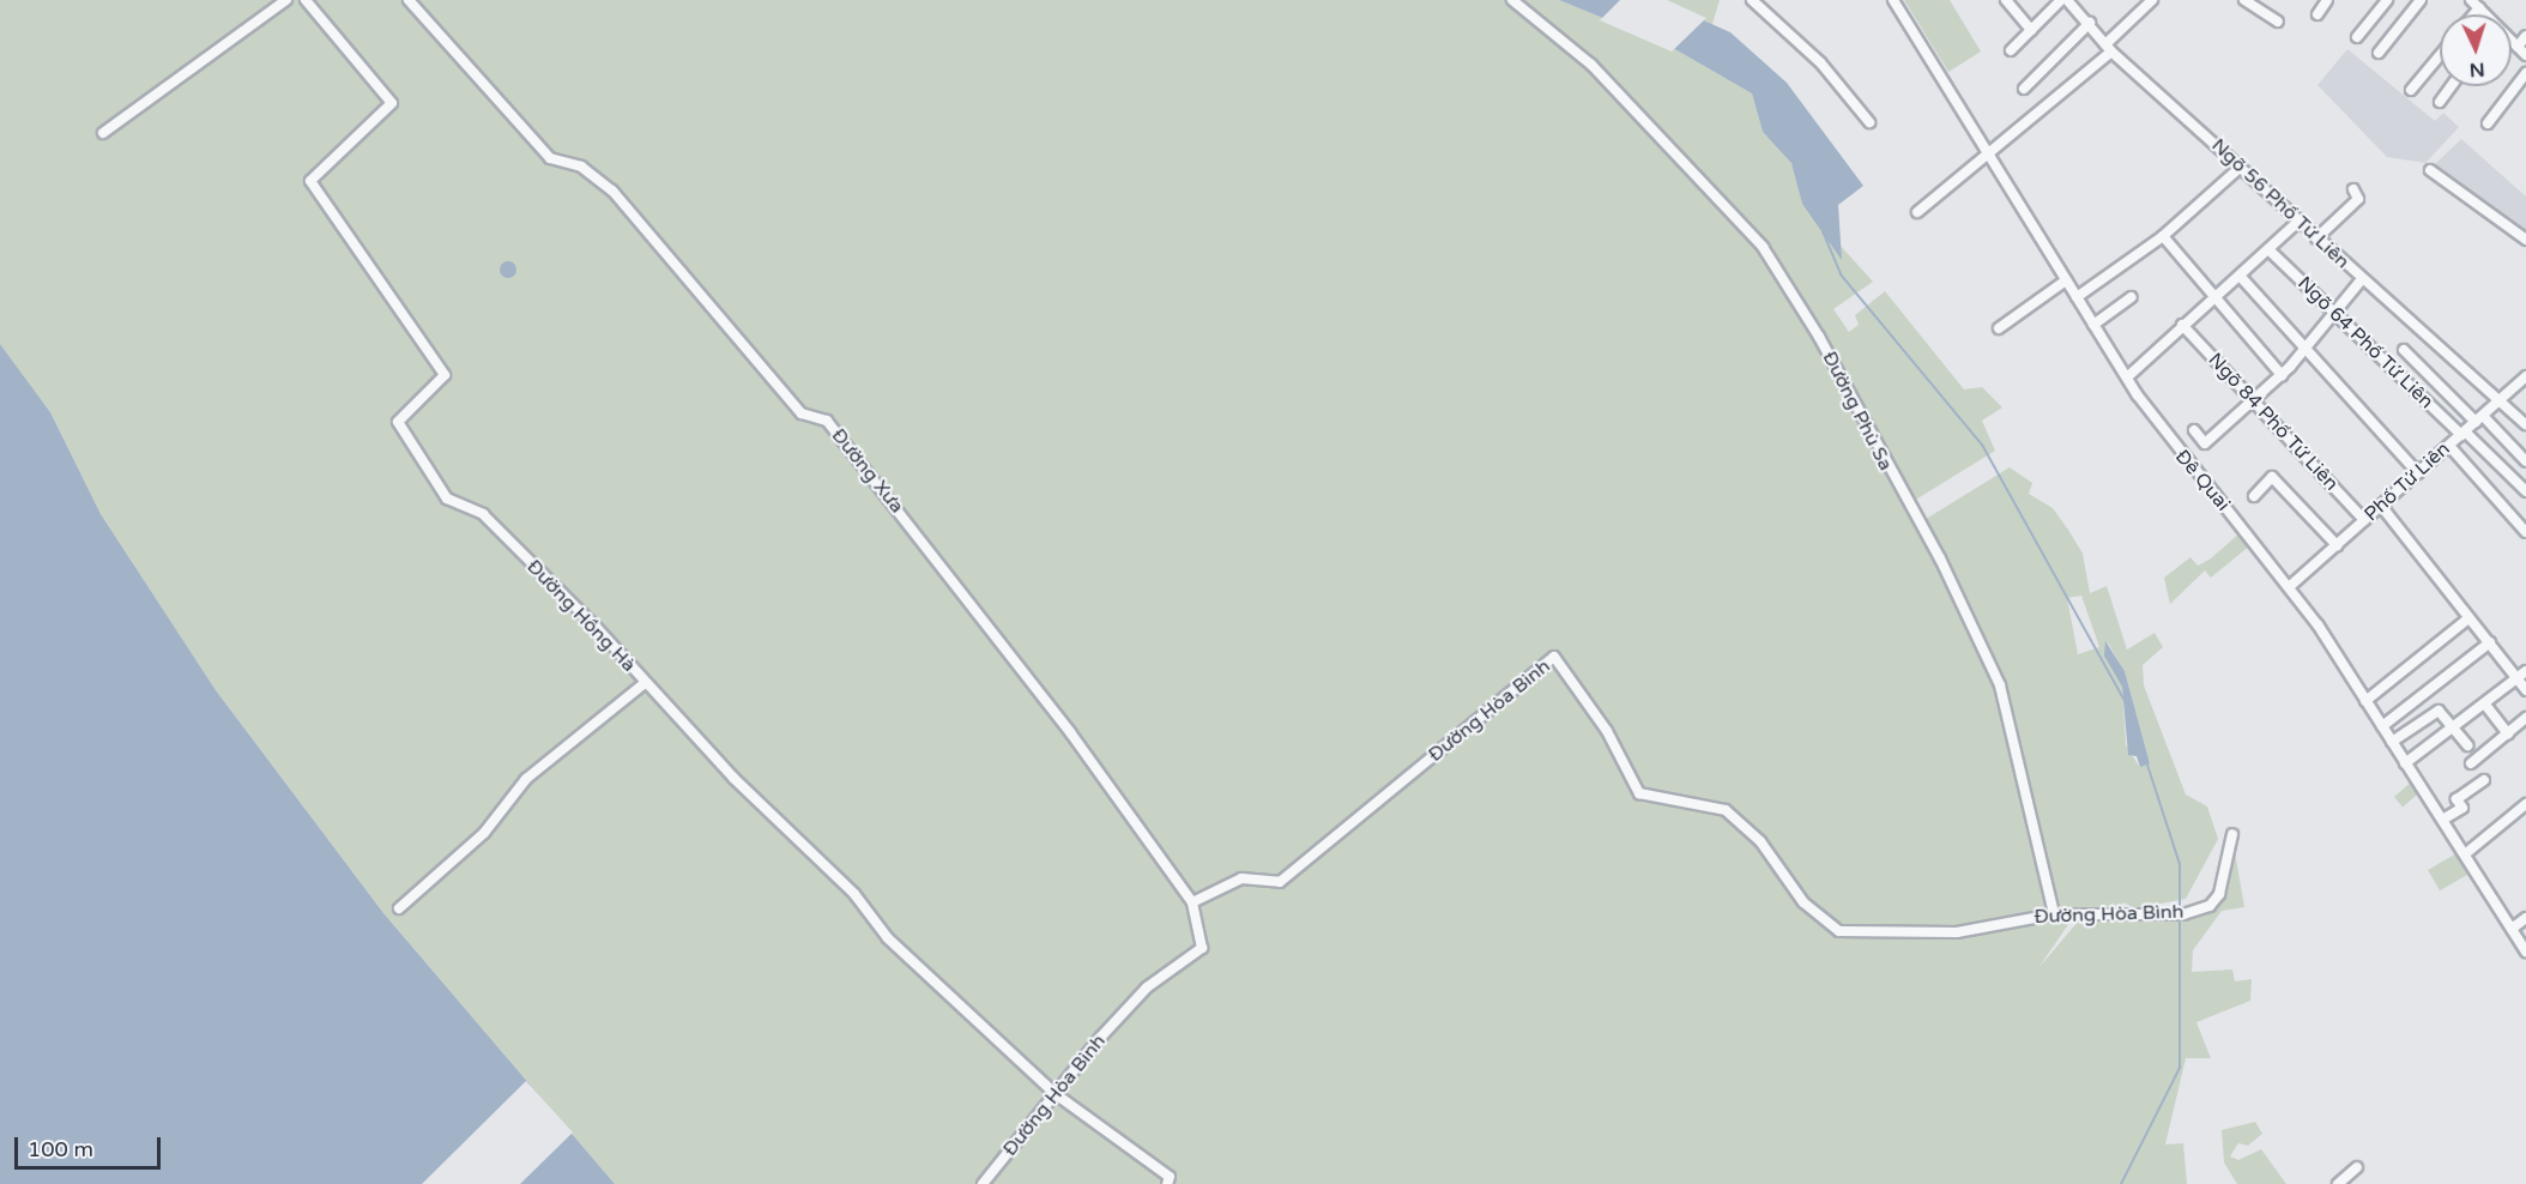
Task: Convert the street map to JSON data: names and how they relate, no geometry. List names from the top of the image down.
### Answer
{
  "streets": {
    "street": [
      "Ngõ 56 Phố Tứ Liên",
      "Ngõ 64 Phố Tứ Liên",
      "Đường Phù Sa",
      "Ngõ 84 Phố Tứ Liên",
      "Đường Xưa",
      "Đê Quai",
      "Phố Tứ Liên",
      "Đường Hồng Hà",
      "Đường Hòa Bình"
    ]
  },
  "crossings": [
    ["Ngõ 56 Phố Tứ Liên", "Phố Tứ Liên"],
    ["Ngõ 64 Phố Tứ Liên", "Phố Tứ Liên"],
    ["Đường Phù Sa", "Đường Hòa Bình"],
    ["Ngõ 84 Phố Tứ Liên", "Phố Tứ Liên"],
    ["Đường Xưa", "Đường Hòa Bình"],
    ["Đê Quai", "Phố Tứ Liên"],
    ["Đường Hồng Hà", "Đường Hòa Bình"]
  ],
  "scale_bar": "100 m",
  "north": "bottom"
}
